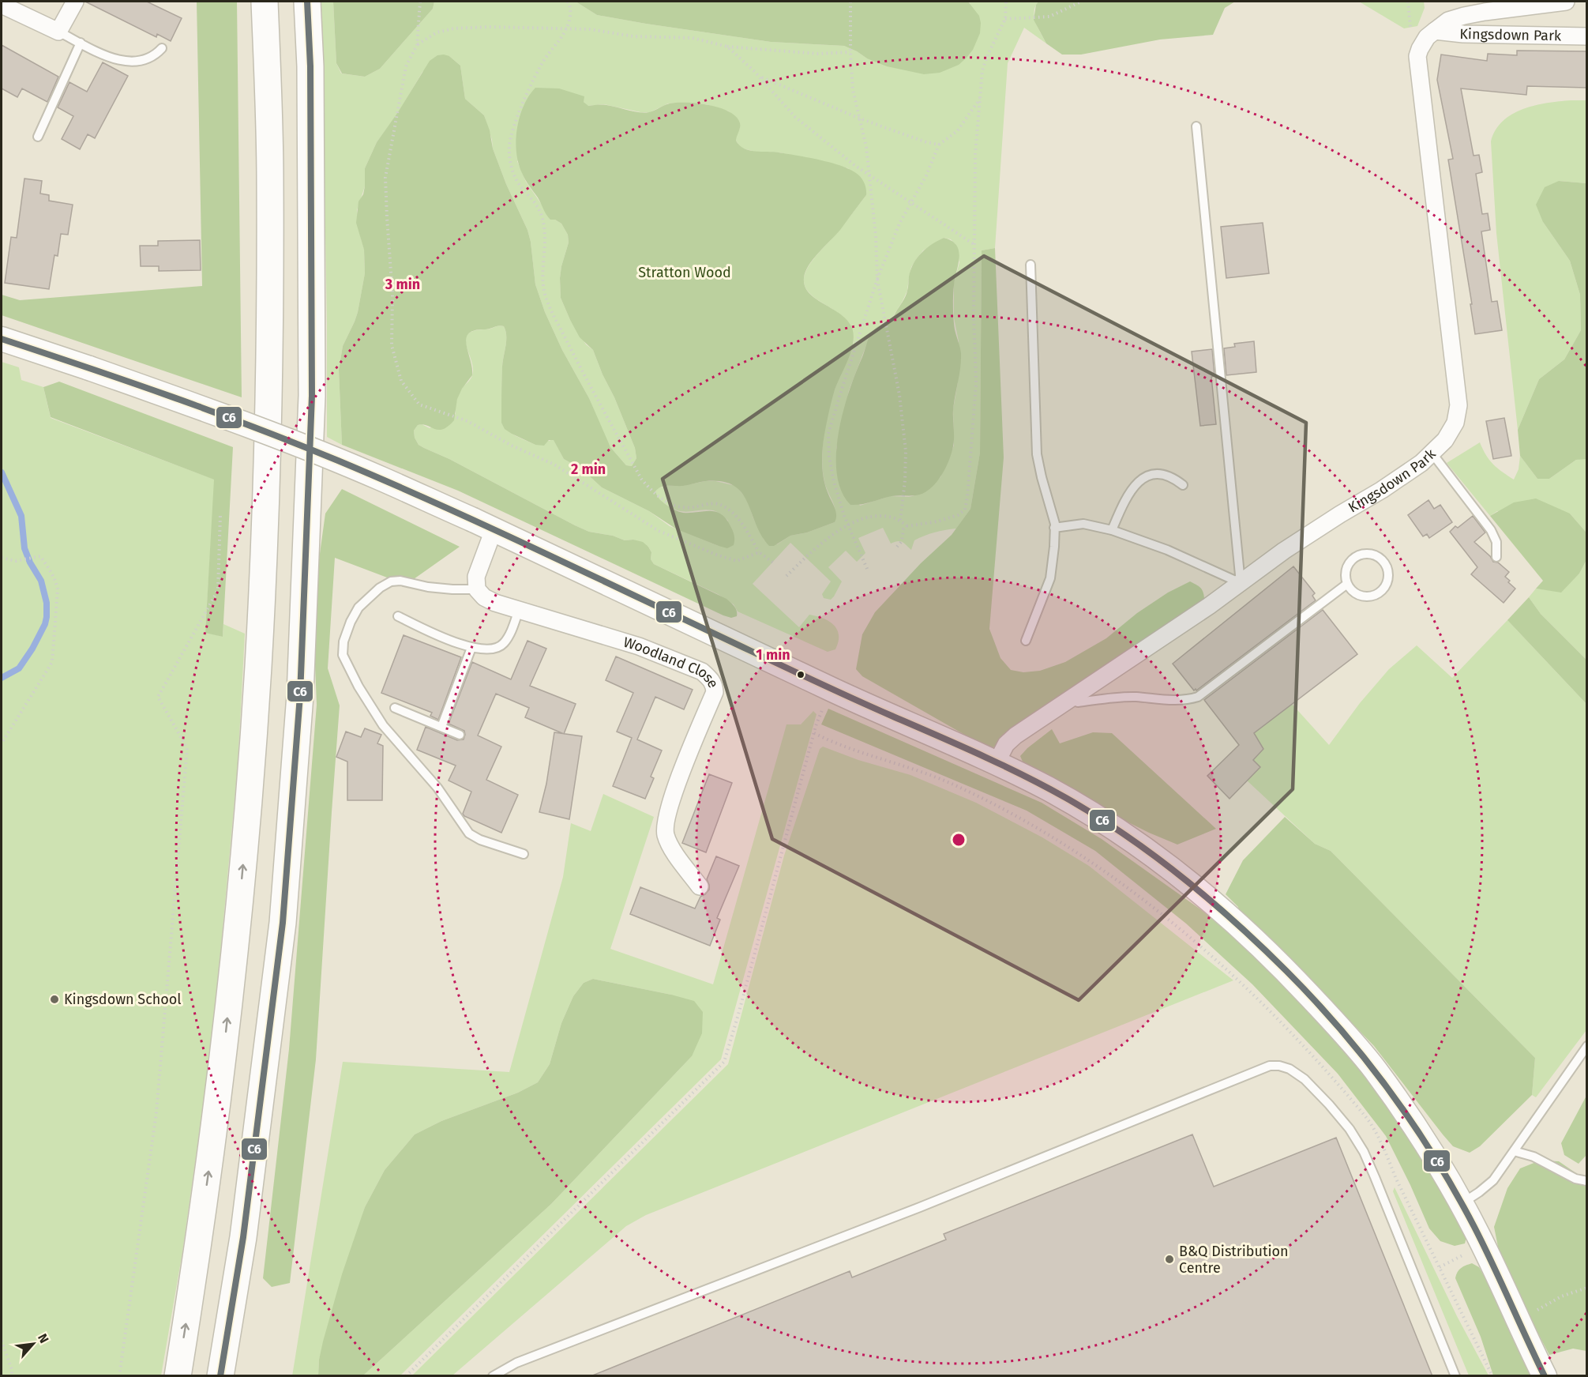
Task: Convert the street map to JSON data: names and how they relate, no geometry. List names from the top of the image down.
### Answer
{
  "streets": {
    "street": ["Kingsdown Park", "Woodland Close"]
  },
  "parks": ["Stratton Wood"],
  "places": ["Kingsdown School", "B&Q Distribution Centre"],
  "lines": ["transit line C6"],
  "north": "top right",
  "rings": ["3 min", "2 min", "1 min"]
}
